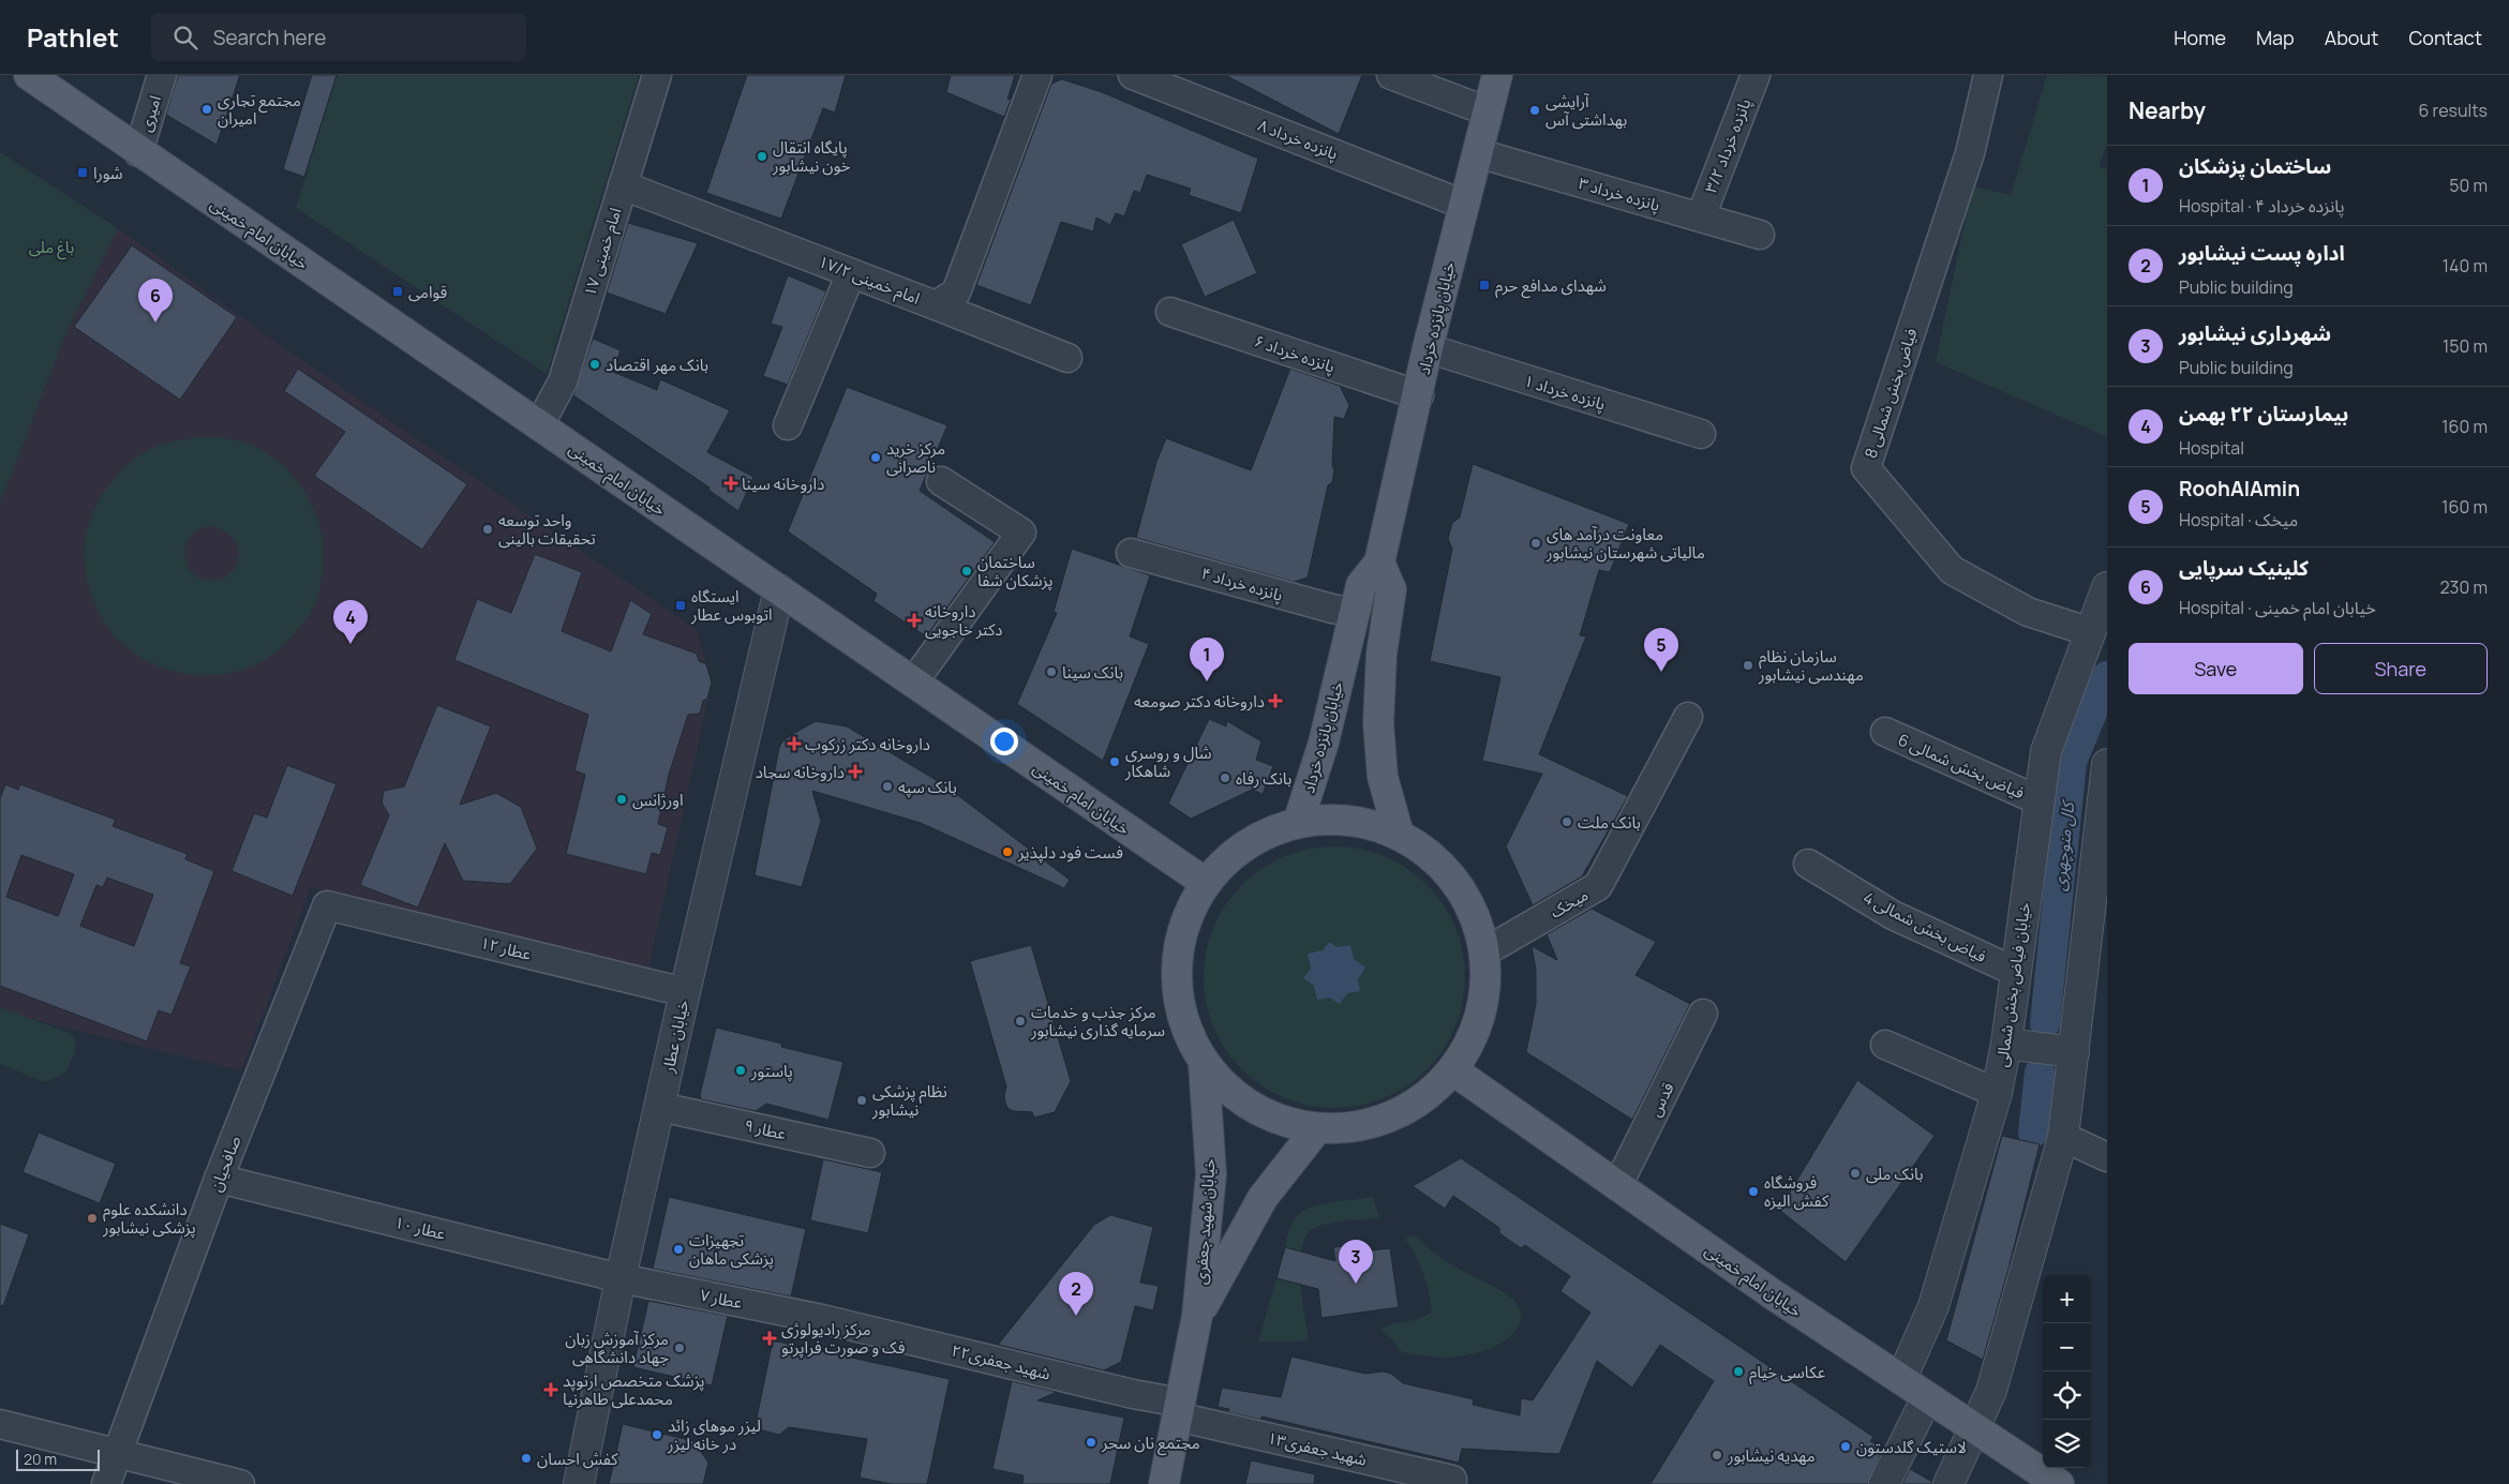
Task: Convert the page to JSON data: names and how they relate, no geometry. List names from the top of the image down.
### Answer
{
  "streets": {
    "main road": ["خیابان امام خمینی", "خیابان پانزده خرداد", "خیابان شهید جعفری"],
    "street": [
      "امیری",
      "پانزده خرداد ۸",
      "پانزده خرداد ۳/۲",
      "پانزده خرداد ۳",
      "امام خمینی ۱۷",
      "امام خمینی ۱۷/۲",
      "پانزده خرداد ۶",
      "پانزده خرداد ۱",
      "فیاض بخش شمالی 8",
      "پانزده خرداد ۴",
      "فیاض بخش شمالی 6",
      "میخک",
      "فیاض بخش شمالی 4",
      "عطار ۱۲",
      "خیابان فیاض بخش شمالی",
      "خیابان عطار",
      "قدس",
      "عطار ۹",
      "صافحیان",
      "عطار ۱۰",
      "عطار ۷",
      "شهید جعفری۲۲",
      "شهید جعفری۱۳"
    ]
  },
  "crossings": [
    ["امیری", "خیابان امام خمینی"],
    ["پانزده خرداد ۸", "خیابان پانزده خرداد"],
    ["پانزده خرداد ۳/۲", "پانزده خرداد ۳"],
    ["پانزده خرداد ۳", "خیابان پانزده خرداد"],
    ["خیابان امام خمینی", "امام خمینی ۱۷"],
    ["خیابان امام خمینی", "خیابان فیاض بخش شمالی"],
    ["خیابان امام خمینی", "خیابان عطار"],
    ["خیابان امام خمینی", "قدس"],
    ["امام خمینی ۱۷", "امام خمینی ۱۷/۲"],
    ["خیابان پانزده خرداد", "پانزده خرداد ۶"],
    ["خیابان پانزده خرداد", "پانزده خرداد ۱"],
    ["خیابان پانزده خرداد", "پانزده خرداد ۴"],
    ["فیاض بخش شمالی 8", "خیابان فیاض بخش شمالی"],
    ["فیاض بخش شمالی 6", "خیابان فیاض بخش شمالی"],
    ["فیاض بخش شمالی 4", "خیابان فیاض بخش شمالی"],
    ["عطار ۱۲", "خیابان عطار"],
    ["عطار ۱۲", "صافحیان"],
    ["خیابان عطار", "عطار ۹"],
    ["خیابان عطار", "عطار ۱۰"],
    ["خیابان عطار", "عطار ۷"],
    ["صافحیان", "عطار ۱۰"],
    ["خیابان شهید جعفری", "شهید جعفری۲۲"],
    ["خیابان شهید جعفری", "شهید جعفری۱۳"],
    ["عطار ۱۰", "عطار ۷"],
    ["عطار ۷", "شهید جعفری۲۲"],
    ["شهید جعفری۲۲", "شهید جعفری۱۳"]
  ],
  "water": ["کال منوچهری"],
  "parks": ["باغ ملی"],
  "places": {
    "other": [
      "مجتمع تجاری امیران",
      "آرایشی بهداشتی آس",
      "پایگاه انتقال خون نیشابور",
      "بانک مهر اقتصاد",
      "مرکز خرید ناصرانی",
      "واحد توسعه تحقیقات بالینی",
      "معاونت درآمد های مالیاتی شهرستان نیشابور",
      "ساختمان پزشکان شفا",
      "سازمان نظام مهندسی نیشابور",
      "بانک سینا",
      "شال و روسری شاهکار",
      "بانک رفاه",
      "بانک سپه",
      "اورژانس",
      "بانک ملت",
      "فست فود دلپذیر",
      "مرکز جذب و خدمات سرمایه گذاری نیشابور",
      "پاستور",
      "نظام پزشکی نیشابور",
      "بانک ملی",
      "فروشگاه کفش الیزه",
      "دانشکده علوم پزشکی نیشابور",
      "تجهیزات پزشکی ماهان",
      "مرکز آموزش زبان جهاد دانشگاهی",
      "عکاسی خیام",
      "لیزر موهای زائد در خانه لیزر",
      "مجتمع نان سحر",
      "لاستیک گلدستون",
      "مهدیه نیشابور",
      "کفش احسان"
    ],
    "transit": [
      "شورا",
      "شهدای مدافع حرم",
      "قوامی",
      "ایستگاه اتوبوس عطار"
    ],
    "health": [
      "داروخانه سینا",
      "داروخانه دکتر خاجویی",
      "داروخانه دکتر صومعه",
      "داروخانه دکتر زرکوب",
      "داروخانه سجاد",
      "مرکز رادیولوژی فک و صورت فراپرتو",
      "پزشک متخصص ارتوپد محمدعلی طاهرنیا"
    ]
  },
  "scale_bar": "20 m",
  "page": {
    "header": "Pathlet",
    "search": "Search here",
    "nav": [
      "Home",
      "Map",
      "About",
      "Contact"
    ],
    "heading": ["Nearby", "6 results"],
    "list": [
      {
        "mark": "1",
        "name": "ساختمان پزشکان",
        "note": "Hospital · پانزده خرداد ۴",
        "value": "50 m"
      },
      {
        "mark": "2",
        "name": "اداره پست نیشابور",
        "note": "Public building",
        "value": "140 m"
      },
      {
        "mark": "3",
        "name": "شهرداری نیشابور",
        "note": "Public building",
        "value": "150 m"
      },
      {
        "mark": "4",
        "name": "بیمارستان ۲۲ بهمن",
        "note": "Hospital",
        "value": "160 m"
      },
      {
        "mark": "5",
        "name": "RoohAlAmin",
        "note": "Hospital · میخک",
        "value": "160 m"
      },
      {
        "mark": "6",
        "name": "کلینیک سرپایی",
        "note": "Hospital · خیابان امام خمینی",
        "value": "230 m"
      }
    ],
    "pins": [
      "6",
      "4",
      "5",
      "1",
      "3",
      "2"
    ],
    "buttons": ["Save", "Share"],
    "map_buttons": ["+", "−"],
    "scale": "20 m"
  }
}
